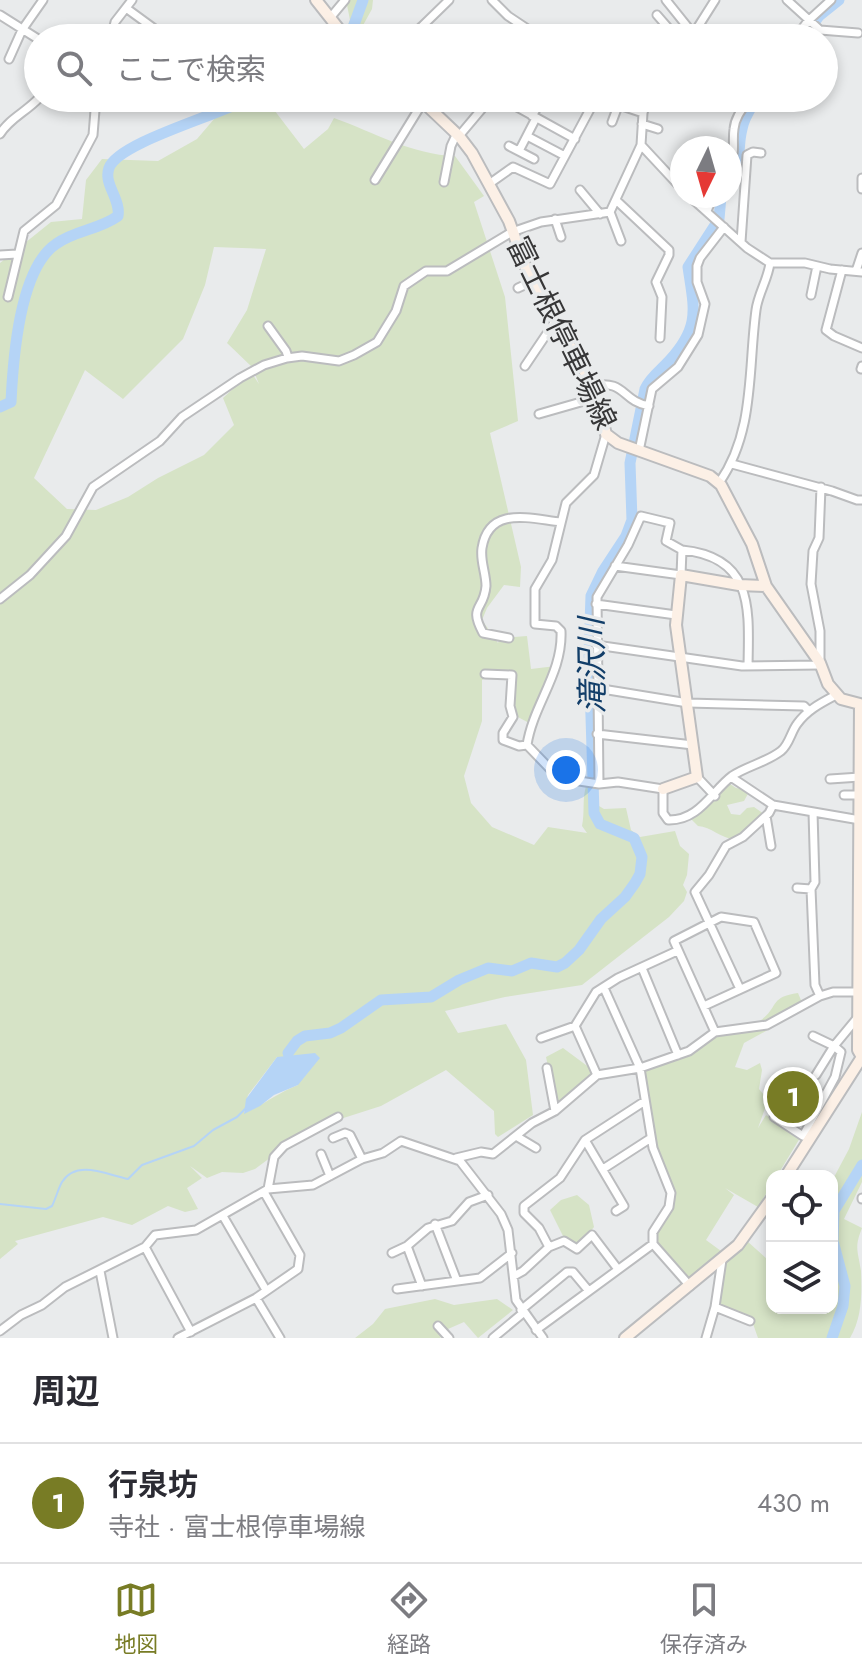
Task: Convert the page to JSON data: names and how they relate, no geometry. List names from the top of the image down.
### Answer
{
  "streets": {
    "main road": ["富士根停車場線"]
  },
  "water": ["滝沢川"],
  "north": "bottom",
  "page": {
    "search": "ここで検索",
    "pins": "1",
    "heading": "周辺",
    "list": [
      {
        "mark": "1",
        "name": "行泉坊",
        "note": "寺社 · 富士根停車場線",
        "value": "430 m"
      }
    ],
    "nav": ["地図", "経路", "保存済み"]
  }
}
